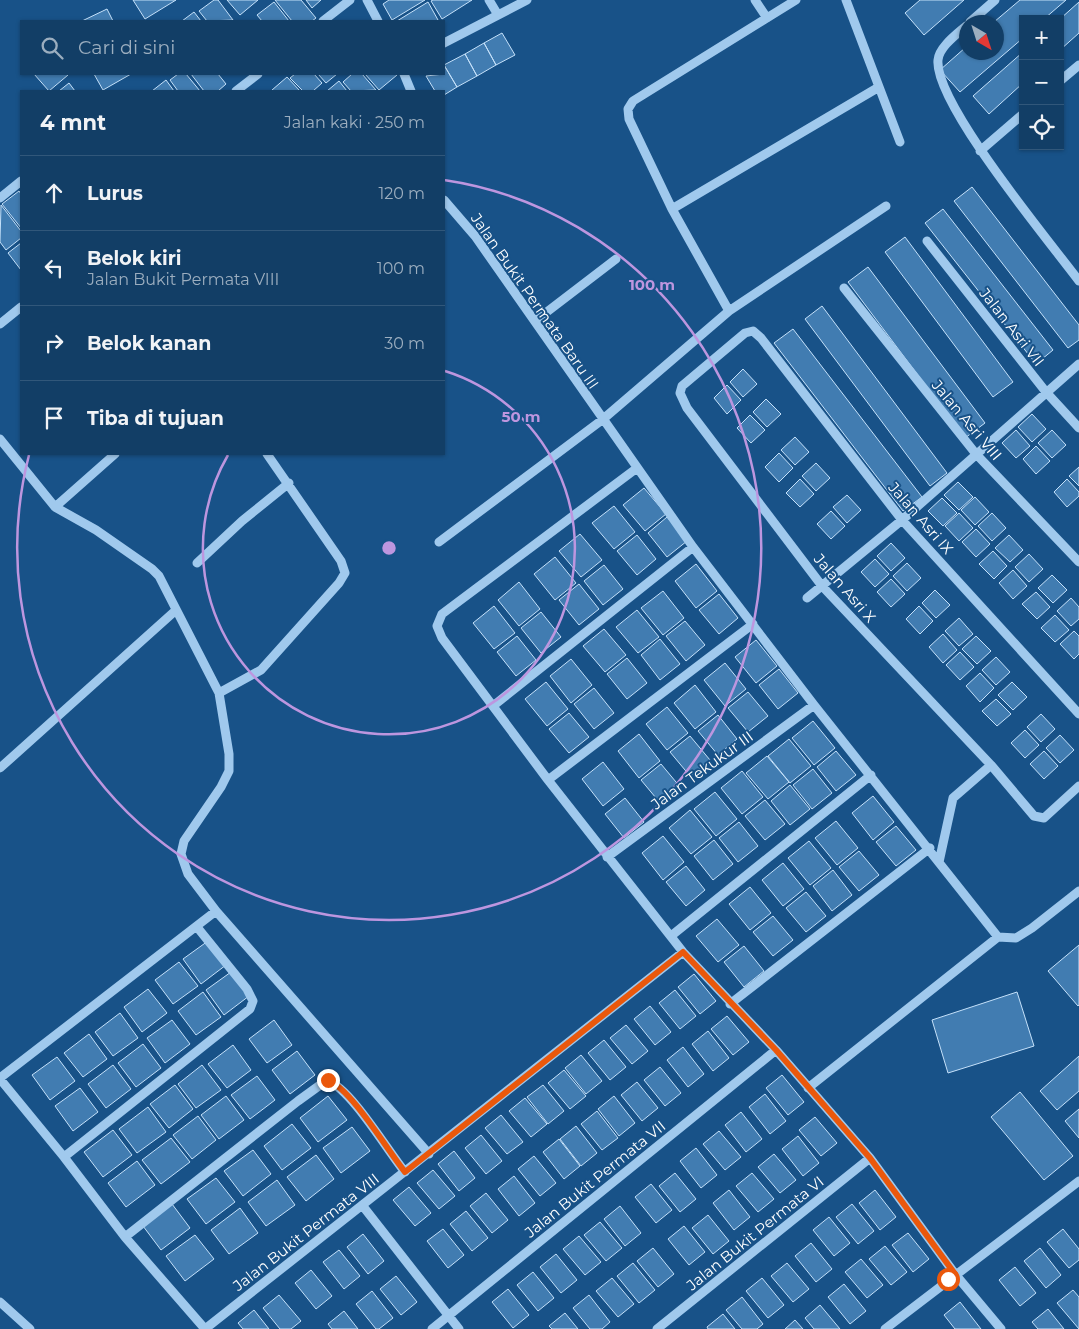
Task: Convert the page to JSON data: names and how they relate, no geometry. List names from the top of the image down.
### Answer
{
  "streets": {
    "street": [
      "Jalan Bukit Permata Baru III",
      "Jalan Asri VII",
      "Jalan Asri VIII",
      "Jalan Asri IX",
      "Jalan Asri X",
      "Jalan Tekukur III",
      "Jalan Bukit Permata VII",
      "Jalan Bukit Permata VIII",
      "Jalan Bukit Permata VI"
    ]
  },
  "crossings": [
    ["Jalan Bukit Permata Baru III", "Jalan Tekukur III"],
    ["Jalan Asri IX", "Jalan Asri X"]
  ],
  "north": "bottom right",
  "page": {
    "map_buttons": ["+", "−"],
    "search": "Cari di sini",
    "heading": ["4 mnt", "Jalan kaki · 250 m"],
    "list": [
      ["Lurus", "120 m"],
      ["Belok kiri", "Jalan Bukit Permata VIII", "100 m"],
      ["Belok kanan", "30 m"],
      "Tiba di tujuan"
    ]
  },
  "rings": ["100 m", "50 m"]
}
